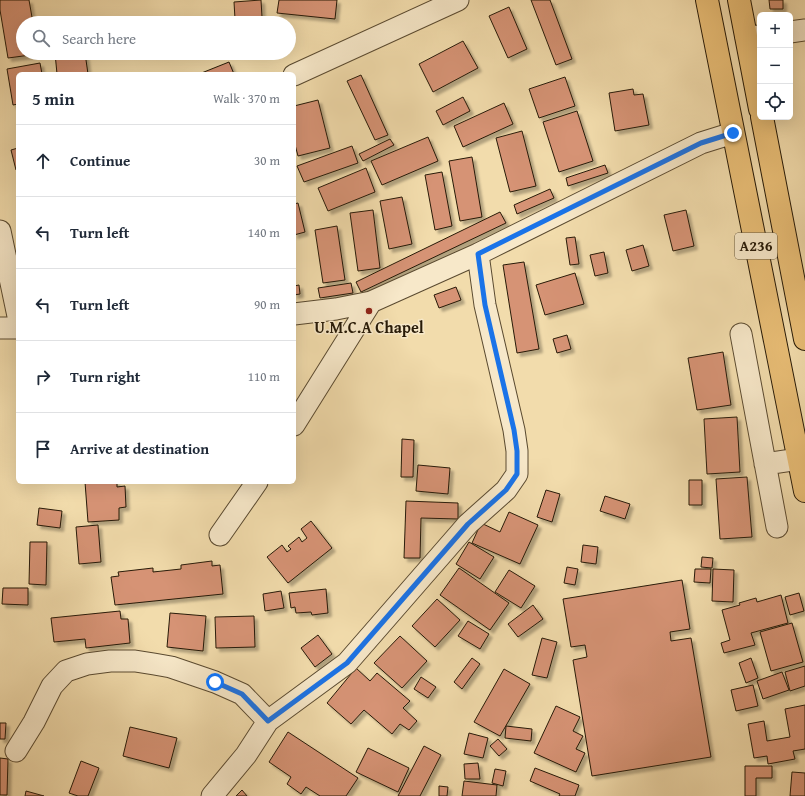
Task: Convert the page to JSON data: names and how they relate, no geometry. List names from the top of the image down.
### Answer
{
  "streets": {
    "highway": ["A236"]
  },
  "places": ["U.M.C.A Chapel"],
  "page": {
    "map_buttons": ["+", "−"],
    "search": "Search here",
    "heading": ["5 min", "Walk · 370 m"],
    "list": [
      ["Continue", "30 m"],
      ["Turn left", "140 m"],
      ["Turn left", "90 m"],
      ["Turn right", "110 m"],
      "Arrive at destination"
    ]
  }
}
